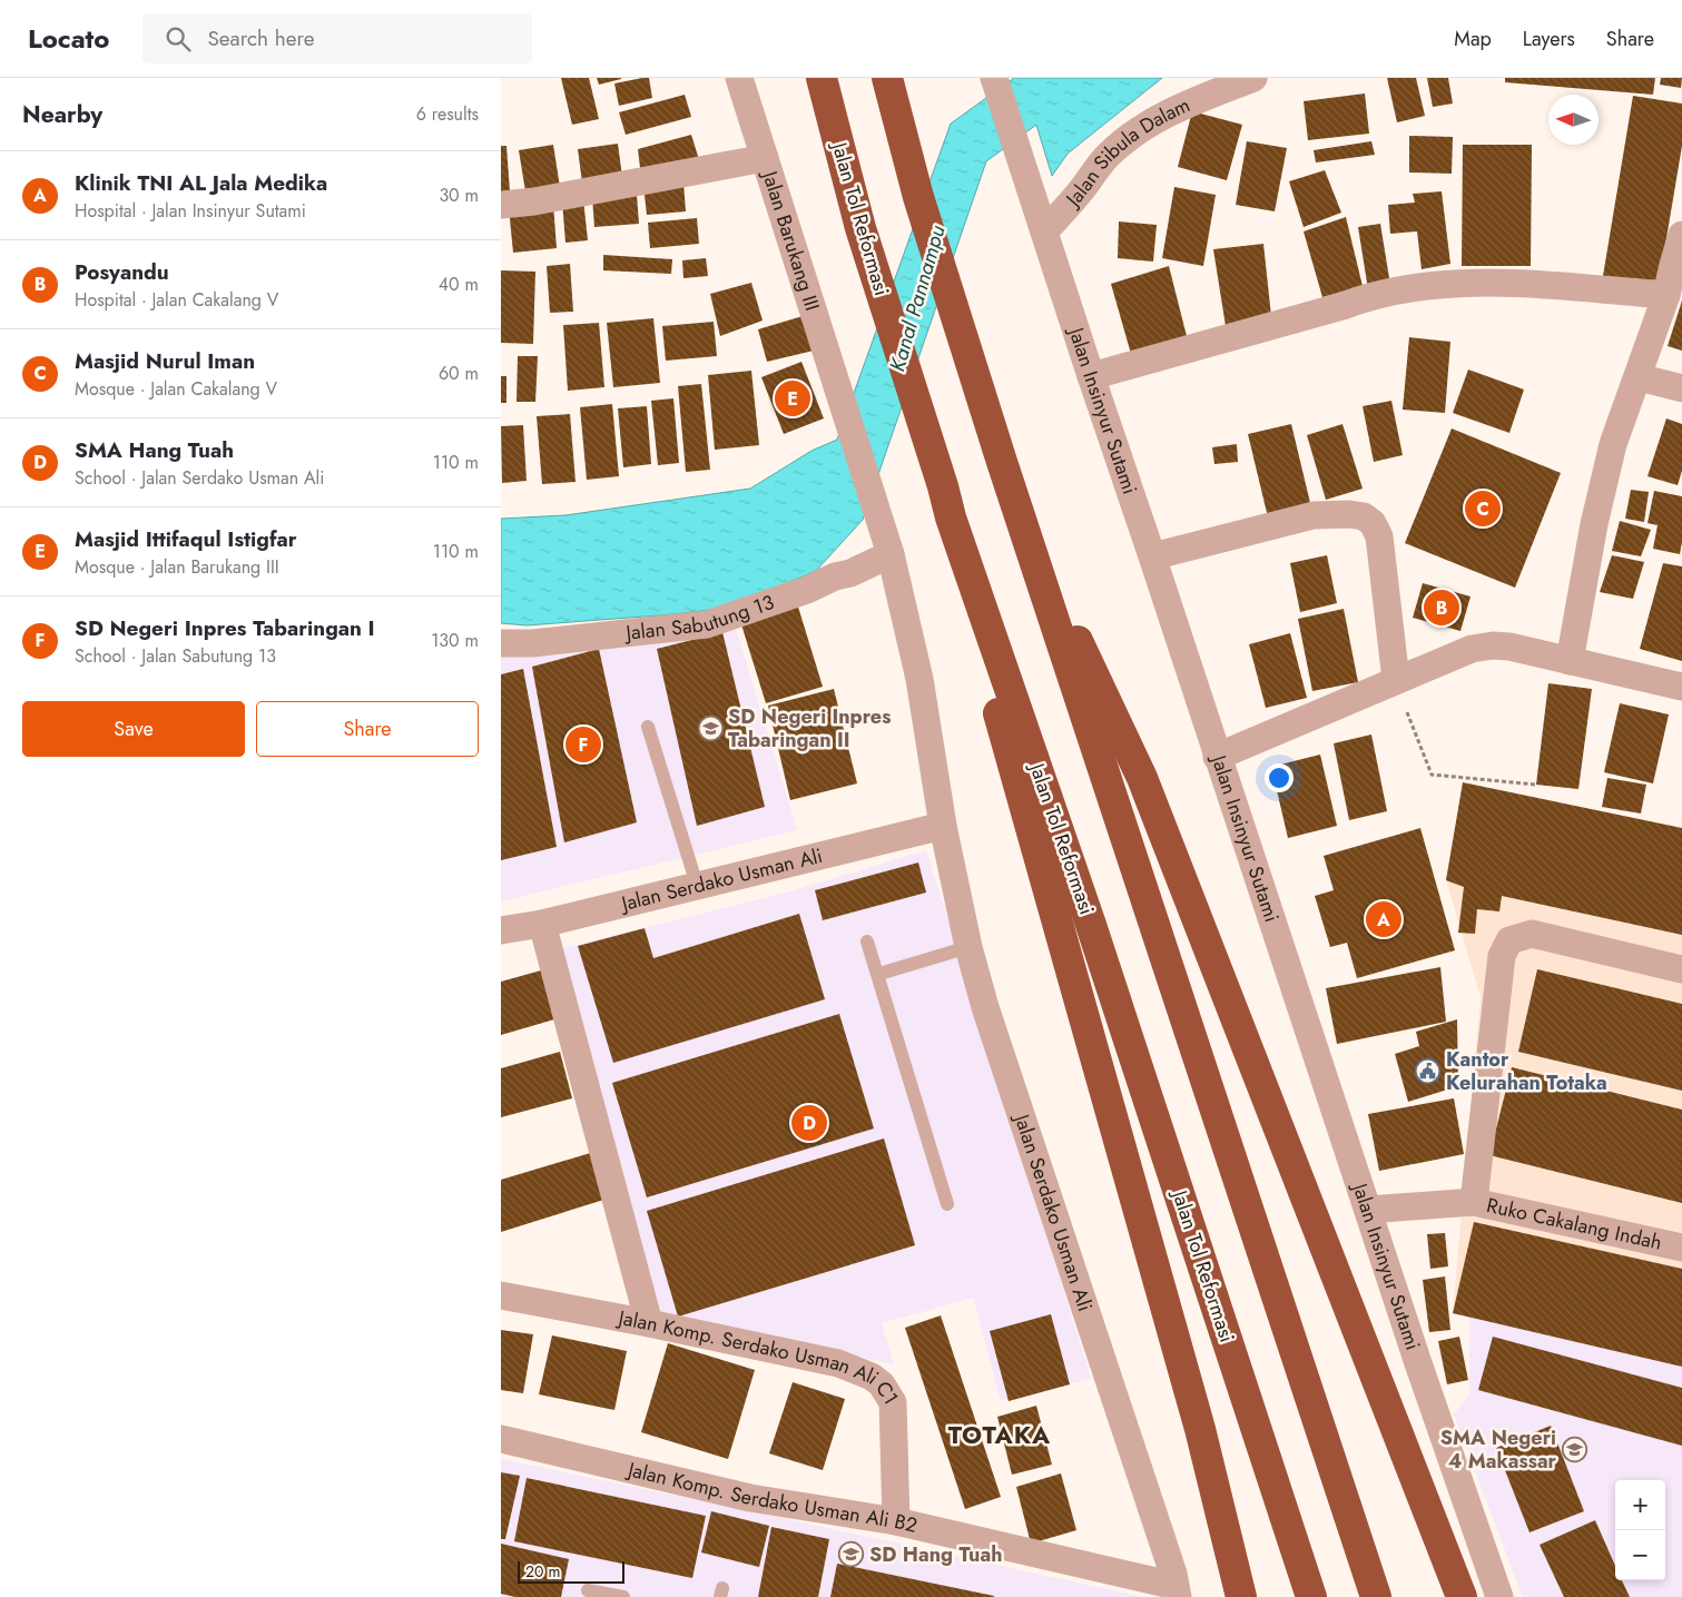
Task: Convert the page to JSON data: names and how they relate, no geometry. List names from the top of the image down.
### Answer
{
  "streets": {
    "highway": ["Jalan Tol Reformasi"],
    "street": [
      "Jalan Sibula Dalam",
      "Jalan Barukang III",
      "Jalan Insinyur Sutami",
      "Jalan Sabutung 13",
      "Jalan Serdako Usman Ali",
      "Ruko Cakalang Indah",
      "Jalan Komp. Serdako Usman Ali C1",
      "Jalan Komp. Serdako Usman Ali B2"
    ]
  },
  "crossings": [
    ["Jalan Sibula Dalam", "Jalan Insinyur Sutami"],
    ["Jalan Barukang III", "Jalan Serdako Usman Ali"],
    ["Jalan Sabutung 13", "Jalan Serdako Usman Ali"],
    ["Jalan Serdako Usman Ali", "Jalan Komp. Serdako Usman Ali B2"],
    ["Jalan Komp. Serdako Usman Ali C1", "Jalan Komp. Serdako Usman Ali B2"]
  ],
  "districts": ["TOTAKA"],
  "water": ["Kanal Pannampu"],
  "places": {
    "school or university": ["SD Negeri Inpres Tabaringan II", "SMA Negeri 4 Makassar", "SD Hang Tuah"],
    "public building": ["Kantor Kelurahan Totaka"]
  },
  "scale_bar": "20 m",
  "north": "left",
  "page": {
    "header": "Locato",
    "search": "Search here",
    "nav": ["Map", "Layers", "Share"],
    "heading": ["Nearby", "6 results"],
    "list": [
      {
        "mark": "A",
        "name": "Klinik TNI AL Jala Medika",
        "note": "Hospital · Jalan Insinyur Sutami",
        "value": "30 m"
      },
      {
        "mark": "B",
        "name": "Posyandu",
        "note": "Hospital · Jalan Cakalang V",
        "value": "40 m"
      },
      {
        "mark": "C",
        "name": "Masjid Nurul Iman",
        "note": "Mosque · Jalan Cakalang V",
        "value": "60 m"
      },
      {
        "mark": "D",
        "name": "SMA Hang Tuah",
        "note": "School · Jalan Serdako Usman Ali",
        "value": "110 m"
      },
      {
        "mark": "E",
        "name": "Masjid Ittifaqul Istigfar",
        "note": "Mosque · Jalan Barukang III",
        "value": "110 m"
      },
      {
        "mark": "F",
        "name": "SD Negeri Inpres Tabaringan I",
        "note": "School · Jalan Sabutung 13",
        "value": "130 m"
      }
    ],
    "pins": [
      "E",
      "C",
      "B",
      "F",
      "A",
      "D"
    ],
    "buttons": ["Save", "Share"],
    "map_buttons": ["+", "−"],
    "scale": "20 m"
  }
}
